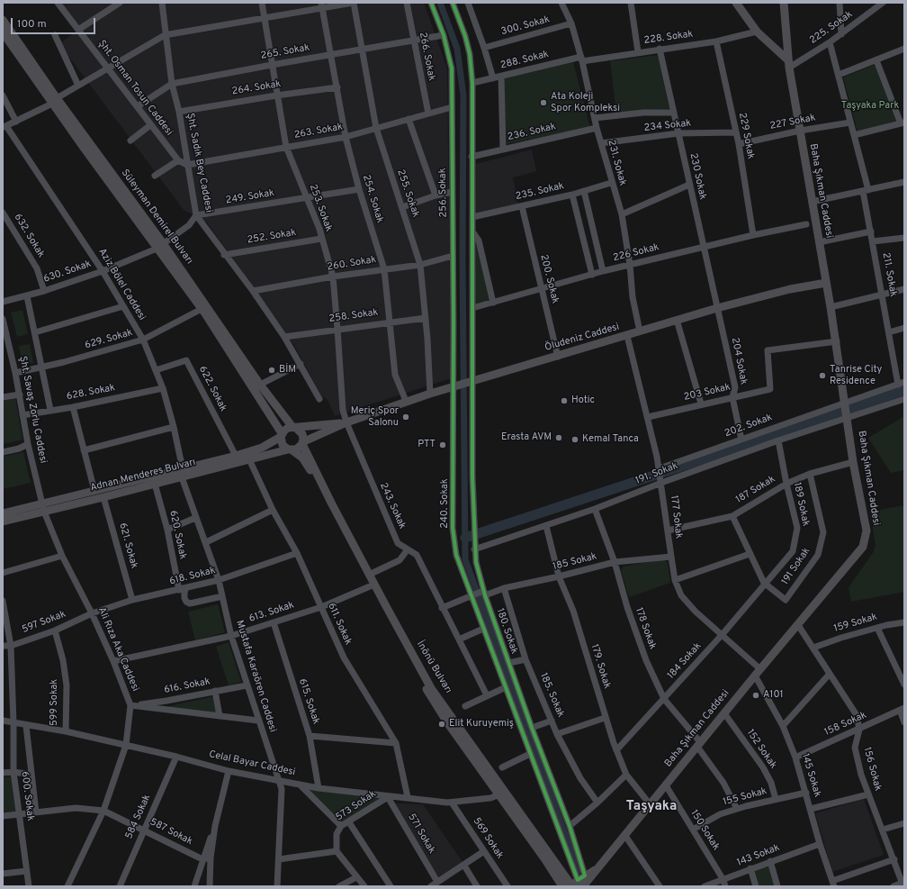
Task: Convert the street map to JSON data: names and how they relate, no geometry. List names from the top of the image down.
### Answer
{
  "streets": {
    "main road": [
      "Baha Şıkman Caddesi",
      "Süleyman Demirel Bulvarı",
      "Öludeniz Caddesi",
      "Adnan Menderes Bulvarı",
      "İnönü Bulvarı"
    ],
    "street": [
      "300. Sokak",
      "225. Sokak",
      "228. Sokak",
      "265. Sokak",
      "266. Sokak",
      "288. Sokak",
      "Şht. Osman Tosun Caddesi",
      "264. Sokak",
      "227 Sokak",
      "234 Sokak",
      "263. Sokak",
      "236. Sokak",
      "229 Sokak",
      "Şht. Sadık Bey Caddesi",
      "231. Sokak",
      "230 Sokak",
      "235. Sokak",
      "256. Sokak",
      "255. Sokak",
      "249. Sokak",
      "254. Sokak",
      "253. Sokak",
      "632. Sokak",
      "252. Sokak",
      "226 Sokak",
      "260. Sokak",
      "630. Sokak",
      "211. Sokak",
      "200. Sokak",
      "Aziz Bölel Caddesi",
      "258. Sokak",
      "629. Sokak",
      "204 Sokak",
      "622. Sokak",
      "628. Sokak",
      "203 Sokak",
      "Şht. Savaş Zorlu Caddesi",
      "202. Sokak",
      "191. Sokak",
      "187 Sokak",
      "240. Sokak",
      "189 Sokak",
      "243. Sokak",
      "177 Sokak",
      "620. Sokak",
      "621. Sokak",
      "185 Sokak",
      "191 Sokak",
      "618. Sokak",
      "613. Sokak",
      "597 Sokak",
      "159 Sokak",
      "611. Sokak",
      "178 Sokak",
      "180. Sokak",
      "Ali Rıza Aka Caddesi",
      "184 Sokak",
      "179. Sokak",
      "Mustafa Karaören Caddesi",
      "616. Sokak",
      "185. Sokak",
      "615. Sokak",
      "599 Sokak",
      "158 Sokak",
      "152 Sokak",
      "Celal Bayar Caddesi",
      "156 Sokak",
      "145 Sokak",
      "600. Sokak",
      "155 Sokak",
      "573 Sokak",
      "584 Sokak",
      "150 Sokak",
      "587 Sokak",
      "571 Sokak",
      "569 Sokak",
      "143 Sokak"
    ]
  },
  "crossings": [
    ["300. Sokak", "231. Sokak"],
    ["225. Sokak", "Baha Şıkman Caddesi"],
    ["225. Sokak", "211. Sokak"],
    ["228. Sokak", "288. Sokak"],
    ["228. Sokak", "229 Sokak"],
    ["228. Sokak", "231. Sokak"],
    ["228. Sokak", "230 Sokak"],
    ["265. Sokak", "266. Sokak"],
    ["265. Sokak", "Şht. Osman Tosun Caddesi"],
    ["265. Sokak", "Şht. Sadık Bey Caddesi"],
    ["265. Sokak", "256. Sokak"],
    ["265. Sokak", "255. Sokak"],
    ["265. Sokak", "254. Sokak"],
    ["265. Sokak", "253. Sokak"],
    ["266. Sokak", "263. Sokak"],
    ["288. Sokak", "231. Sokak"],
    ["Şht. Osman Tosun Caddesi", "263. Sokak"],
    ["Şht. Osman Tosun Caddesi", "Şht. Sadık Bey Caddesi"],
    ["264. Sokak", "Şht. Sadık Bey Caddesi"],
    ["264. Sokak", "254. Sokak"],
    ["264. Sokak", "253. Sokak"],
    ["227 Sokak", "229 Sokak"],
    ["227 Sokak", "Baha Şıkman Caddesi"],
    ["227 Sokak", "211. Sokak"],
    ["234 Sokak", "229 Sokak"],
    ["234 Sokak", "231. Sokak"],
    ["234 Sokak", "230 Sokak"],
    ["263. Sokak", "Şht. Sadık Bey Caddesi"],
    ["263. Sokak", "256. Sokak"],
    ["263. Sokak", "255. Sokak"],
    ["263. Sokak", "254. Sokak"],
    ["263. Sokak", "253. Sokak"],
    ["236. Sokak", "231. Sokak"],
    ["229 Sokak", "226 Sokak"],
    ["Şht. Sadık Bey Caddesi", "249. Sokak"],
    ["Şht. Sadık Bey Caddesi", "252. Sokak"],
    ["Şht. Sadık Bey Caddesi", "260. Sokak"],
    ["Şht. Sadık Bey Caddesi", "630. Sokak"],
    ["Şht. Sadık Bey Caddesi", "258. Sokak"],
    ["231. Sokak", "235. Sokak"],
    ["231. Sokak", "226 Sokak"],
    ["231. Sokak", "Öludeniz Caddesi"],
    ["230 Sokak", "226 Sokak"],
    ["230 Sokak", "Öludeniz Caddesi"],
    ["230 Sokak", "204 Sokak"],
    ["Baha Şıkman Caddesi", "Öludeniz Caddesi"],
    ["Baha Şıkman Caddesi", "203 Sokak"],
    ["Baha Şıkman Caddesi", "202. Sokak"],
    ["Baha Şıkman Caddesi", "191. Sokak"],
    ["Baha Şıkman Caddesi", "187 Sokak"],
    ["Baha Şıkman Caddesi", "240. Sokak"],
    ["Baha Şıkman Caddesi", "177 Sokak"],
    ["Baha Şıkman Caddesi", "178 Sokak"],
    ["Baha Şıkman Caddesi", "180. Sokak"],
    ["Baha Şıkman Caddesi", "179. Sokak"],
    ["Baha Şıkman Caddesi", "İnönü Bulvarı"],
    ["Baha Şıkman Caddesi", "152 Sokak"],
    ["Baha Şıkman Caddesi", "156 Sokak"],
    ["Baha Şıkman Caddesi", "145 Sokak"],
    ["Baha Şıkman Caddesi", "150 Sokak"],
    ["235. Sokak", "200. Sokak"],
    ["256. Sokak", "260. Sokak"],
    ["256. Sokak", "Öludeniz Caddesi"],
    ["256. Sokak", "240. Sokak"],
    ["255. Sokak", "260. Sokak"],
    ["255. Sokak", "258. Sokak"],
    ["255. Sokak", "Öludeniz Caddesi"],
    ["249. Sokak", "254. Sokak"],
    ["249. Sokak", "253. Sokak"],
    ["249. Sokak", "630. Sokak"],
    ["254. Sokak", "260. Sokak"],
    ["254. Sokak", "258. Sokak"],
    ["254. Sokak", "Öludeniz Caddesi"],
    ["253. Sokak", "252. Sokak"],
    ["253. Sokak", "260. Sokak"],
    ["253. Sokak", "258. Sokak"],
    ["253. Sokak", "Öludeniz Caddesi"],
    ["253. Sokak", "Adnan Menderes Bulvarı"],
    ["253. Sokak", "243. Sokak"],
    ["Süleyman Demirel Bulvarı", "630. Sokak"],
    ["Süleyman Demirel Bulvarı", "629. Sokak"],
    ["Süleyman Demirel Bulvarı", "Adnan Menderes Bulvarı"],
    ["Süleyman Demirel Bulvarı", "İnönü Bulvarı"],
    ["632. Sokak", "630. Sokak"],
    ["226 Sokak", "200. Sokak"],
    ["630. Sokak", "Aziz Bölel Caddesi"],
    ["211. Sokak", "202. Sokak"],
    ["200. Sokak", "Öludeniz Caddesi"],
    ["Aziz Bölel Caddesi", "629. Sokak"],
    ["Aziz Bölel Caddesi", "622. Sokak"],
    ["Aziz Bölel Caddesi", "628. Sokak"],
    ["Aziz Bölel Caddesi", "Adnan Menderes Bulvarı"],
    ["Aziz Bölel Caddesi", "Mustafa Karaören Caddesi"],
    ["Öludeniz Caddesi", "204 Sokak"],
    ["Öludeniz Caddesi", "Adnan Menderes Bulvarı"],
    ["Öludeniz Caddesi", "240. Sokak"],
    ["Öludeniz Caddesi", "243. Sokak"],
    ["Öludeniz Caddesi", "177 Sokak"],
    ["Öludeniz Caddesi", "180. Sokak"],
    ["629. Sokak", "Şht. Savaş Zorlu Caddesi"],
    ["204 Sokak", "203 Sokak"],
    ["204 Sokak", "202. Sokak"],
    ["622. Sokak", "Adnan Menderes Bulvarı"],
    ["628. Sokak", "Şht. Savaş Zorlu Caddesi"],
    ["203 Sokak", "177 Sokak"],
    ["Şht. Savaş Zorlu Caddesi", "Adnan Menderes Bulvarı"],
    ["Şht. Savaş Zorlu Caddesi", "Ali Rıza Aka Caddesi"],
    ["202. Sokak", "177 Sokak"],
    ["191. Sokak", "189 Sokak"],
    ["191. Sokak", "177 Sokak"],
    ["191. Sokak", "178 Sokak"],
    ["191. Sokak", "180. Sokak"],
    ["191. Sokak", "179. Sokak"],
    ["Adnan Menderes Bulvarı", "243. Sokak"],
    ["Adnan Menderes Bulvarı", "620. Sokak"],
    ["Adnan Menderes Bulvarı", "621. Sokak"],
    ["Adnan Menderes Bulvarı", "611. Sokak"],
    ["Adnan Menderes Bulvarı", "Ali Rıza Aka Caddesi"],
    ["Adnan Menderes Bulvarı", "İnönü Bulvarı"],
    ["Adnan Menderes Bulvarı", "Mustafa Karaören Caddesi"],
    ["187 Sokak", "189 Sokak"],
    ["187 Sokak", "177 Sokak"],
    ["187 Sokak", "191 Sokak"],
    ["240. Sokak", "185 Sokak"],
    ["240. Sokak", "180. Sokak"],
    ["240. Sokak", "İnönü Bulvarı"],
    ["189 Sokak", "191 Sokak"],
    ["189 Sokak", "184 Sokak"],
    ["243. Sokak", "185 Sokak"],
    ["177 Sokak", "185 Sokak"],
    ["177 Sokak", "184 Sokak"],
    ["177 Sokak", "145 Sokak"],
    ["620. Sokak", "618. Sokak"],
    ["621. Sokak", "618. Sokak"],
    ["185 Sokak", "178 Sokak"],
    ["185 Sokak", "180. Sokak"],
    ["185 Sokak", "179. Sokak"],
    ["185 Sokak", "185. Sokak"],
    ["191 Sokak", "184 Sokak"],
    ["618. Sokak", "597 Sokak"],
    ["618. Sokak", "611. Sokak"],
    ["618. Sokak", "Ali Rıza Aka Caddesi"],
    ["618. Sokak", "Mustafa Karaören Caddesi"],
    ["613. Sokak", "611. Sokak"],
    ["613. Sokak", "Ali Rıza Aka Caddesi"],
    ["613. Sokak", "İnönü Bulvarı"],
    ["613. Sokak", "Mustafa Karaören Caddesi"],
    ["613. Sokak", "615. Sokak"],
    ["597 Sokak", "Ali Rıza Aka Caddesi"],
    ["597 Sokak", "599 Sokak"],
    ["597 Sokak", "600. Sokak"],
    ["159 Sokak", "156 Sokak"],
    ["611. Sokak", "Celal Bayar Caddesi"],
    ["178 Sokak", "184 Sokak"],
    ["178 Sokak", "155 Sokak"],
    ["180. Sokak", "İnönü Bulvarı"],
    ["Ali Rıza Aka Caddesi", "616. Sokak"],
    ["Ali Rıza Aka Caddesi", "Celal Bayar Caddesi"],
    ["Ali Rıza Aka Caddesi", "587 Sokak"],
    ["184 Sokak", "179. Sokak"],
    ["İnönü Bulvarı", "Celal Bayar Caddesi"],
    ["Mustafa Karaören Caddesi", "616. Sokak"],
    ["Mustafa Karaören Caddesi", "Celal Bayar Caddesi"],
    ["615. Sokak", "Celal Bayar Caddesi"],
    ["599 Sokak", "Celal Bayar Caddesi"],
    ["158 Sokak", "156 Sokak"],
    ["158 Sokak", "145 Sokak"],
    ["152 Sokak", "155 Sokak"],
    ["Celal Bayar Caddesi", "600. Sokak"],
    ["Celal Bayar Caddesi", "573 Sokak"],
    ["Celal Bayar Caddesi", "584 Sokak"],
    ["Celal Bayar Caddesi", "571 Sokak"],
    ["Celal Bayar Caddesi", "569 Sokak"],
    ["145 Sokak", "155 Sokak"],
    ["145 Sokak", "143 Sokak"],
    ["600. Sokak", "587 Sokak"],
    ["155 Sokak", "150 Sokak"],
    ["573 Sokak", "571 Sokak"],
    ["584 Sokak", "587 Sokak"],
    ["150 Sokak", "143 Sokak"]
  ],
  "districts": ["Taşyaka"],
  "parks": ["Taşyaka Park"],
  "places": [
    "Ata Koleji Spor Kompleksi",
    "BİM",
    "Tanrise City Residence",
    "Hotic",
    "Meriç Spor Salonu",
    "Erasta AVM",
    "Kemal Tanca",
    "PTT",
    "A101",
    "Elit Kuruyemiş"
  ],
  "scale_bar": "100 m"
}
